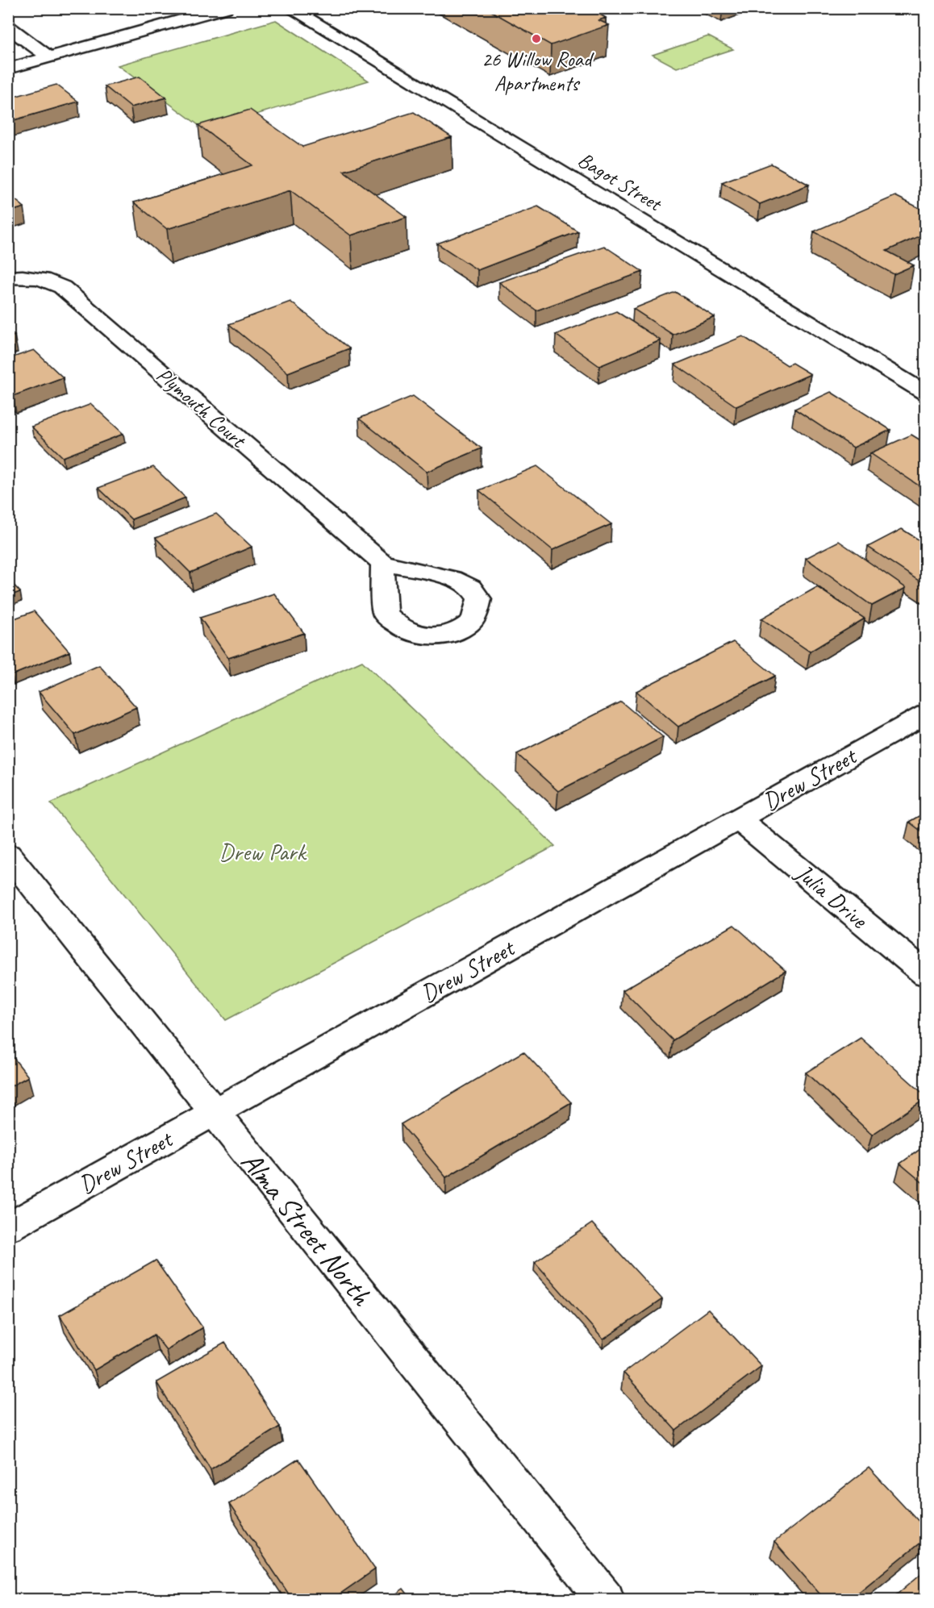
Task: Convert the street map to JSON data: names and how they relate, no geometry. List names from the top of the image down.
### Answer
{
  "streets": {
    "street": [
      "Bagot Street",
      "Plymouth Court",
      "Drew Street",
      "Julia Drive",
      "Alma Street North"
    ]
  },
  "crossings": [
    ["Drew Street", "Julia Drive"],
    ["Drew Street", "Alma Street North"]
  ],
  "parks": ["Drew Park"],
  "places": ["26 Willow Road Apartments"]
}
